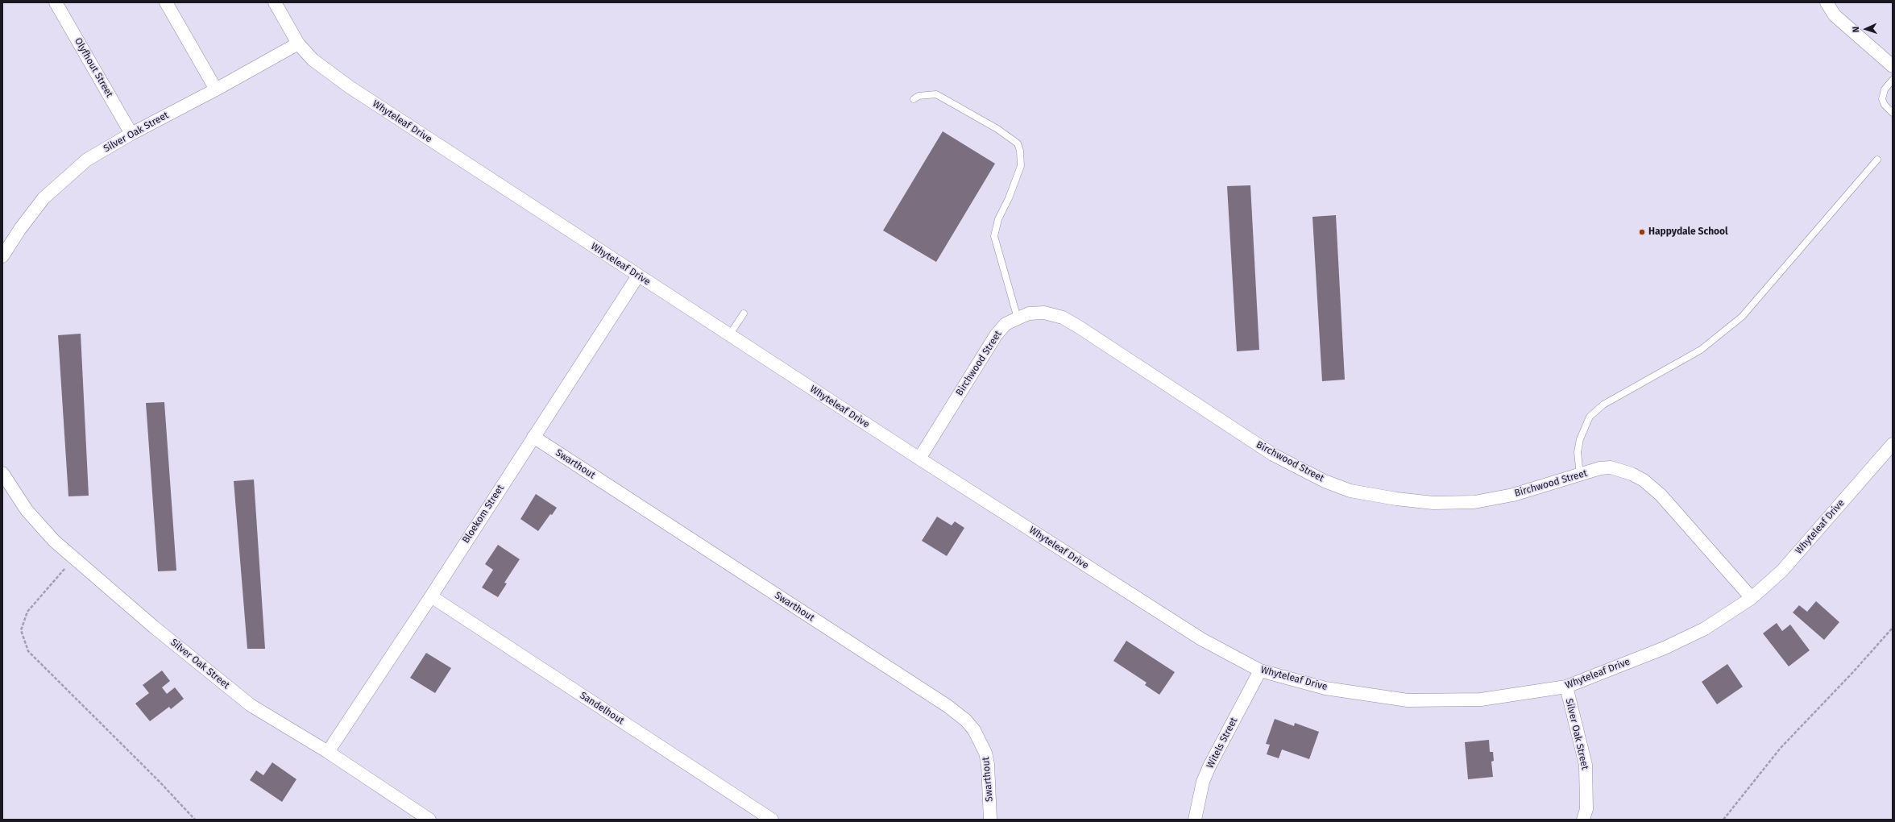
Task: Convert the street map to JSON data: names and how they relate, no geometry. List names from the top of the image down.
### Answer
{
  "streets": {
    "street": [
      "Olyfhout Street",
      "Whyteleaf Drive",
      "Silver Oak Street",
      "Birchwood Street",
      "Swarthout",
      "Bloekom Street",
      "Sandelhout",
      "Witels Street"
    ]
  },
  "crossings": [
    ["Olyfhout Street", "Silver Oak Street"],
    ["Whyteleaf Drive", "Silver Oak Street"],
    ["Whyteleaf Drive", "Birchwood Street"],
    ["Whyteleaf Drive", "Bloekom Street"],
    ["Whyteleaf Drive", "Witels Street"],
    ["Silver Oak Street", "Bloekom Street"],
    ["Swarthout", "Bloekom Street"],
    ["Bloekom Street", "Sandelhout"]
  ],
  "places": ["Happydale School"],
  "north": "left"
}
